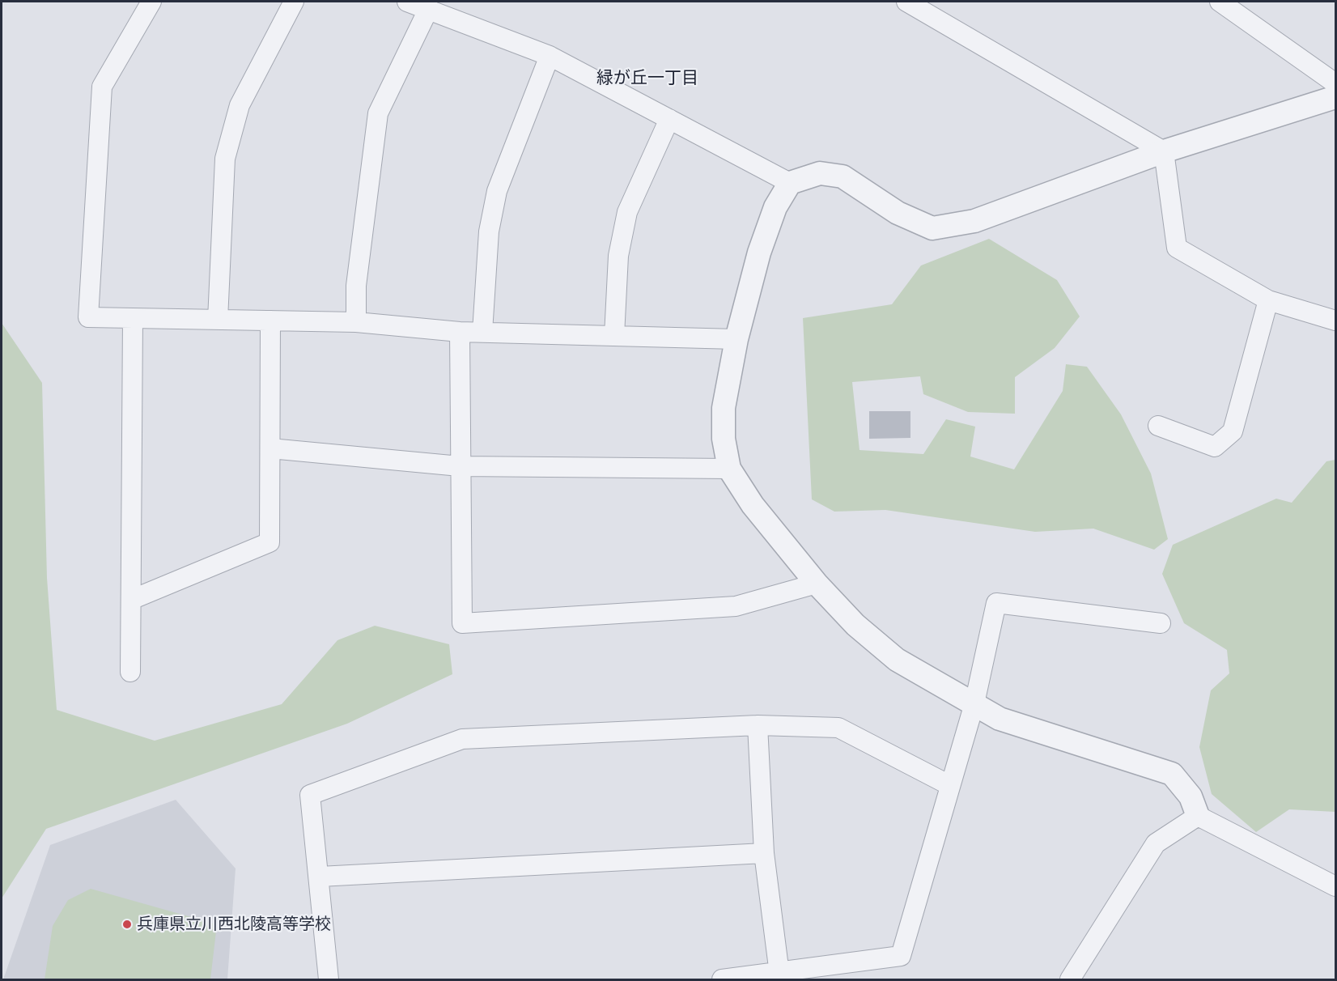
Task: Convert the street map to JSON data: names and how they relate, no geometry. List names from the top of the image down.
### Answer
{
  "districts": ["緑が丘一丁目"],
  "places": ["兵庫県立川西北陵高等学校"]
}
